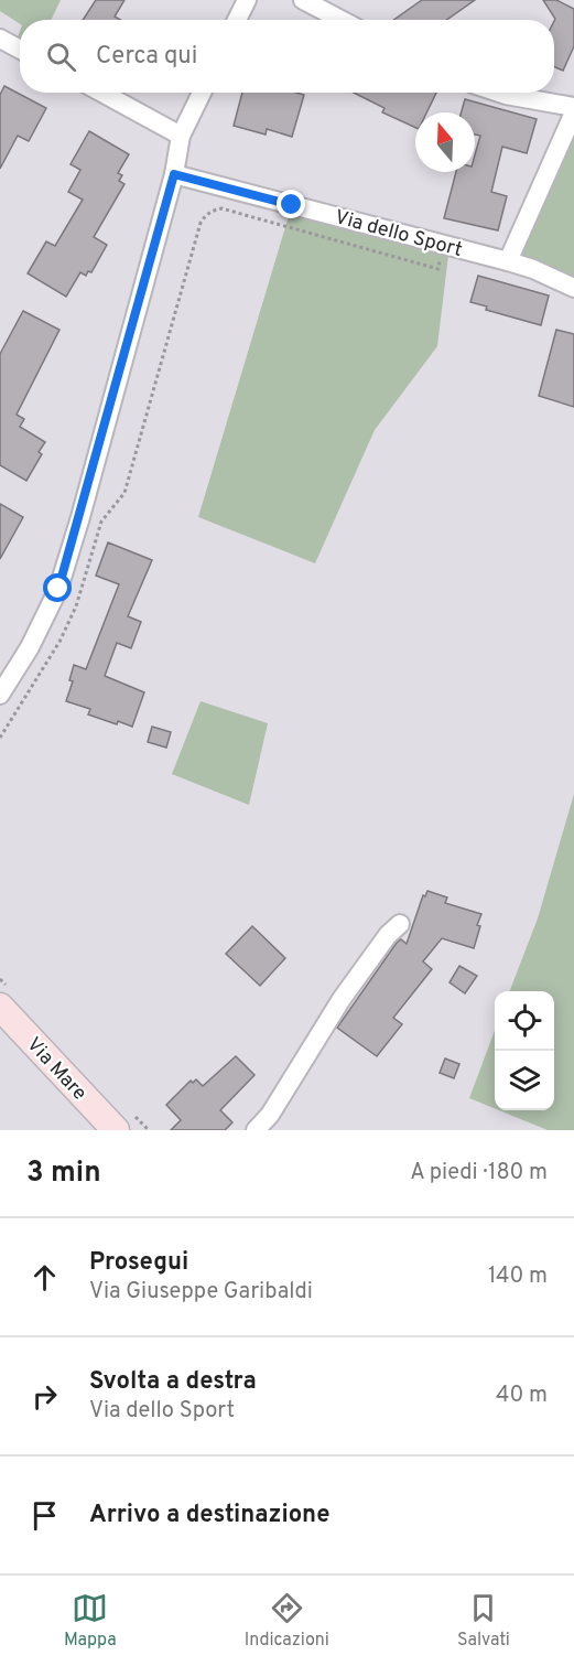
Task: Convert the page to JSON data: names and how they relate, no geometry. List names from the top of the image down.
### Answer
{
  "streets": {
    "main road": ["Via Mare"],
    "street": ["Via dello Sport"]
  },
  "north": "top",
  "page": {
    "search": "Cerca qui",
    "heading": ["3 min", "A piedi · 180 m"],
    "list": [
      ["Prosegui", "Via Giuseppe Garibaldi", "140 m"],
      ["Svolta a destra", "Via dello Sport", "40 m"],
      "Arrivo a destinazione"
    ],
    "nav": ["Mappa", "Indicazioni", "Salvati"]
  }
}
